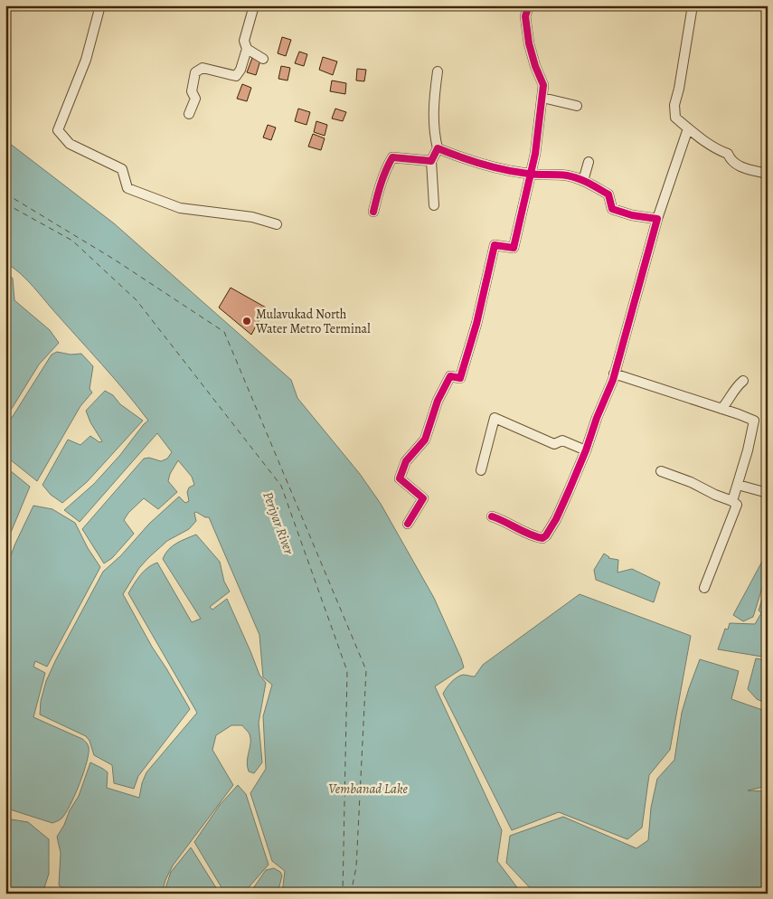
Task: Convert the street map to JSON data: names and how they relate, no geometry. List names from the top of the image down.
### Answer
{
  "water": ["Periyar River", "Vembanad Lake"],
  "places": ["Mulavukad North Water Metro Terminal"]
}
